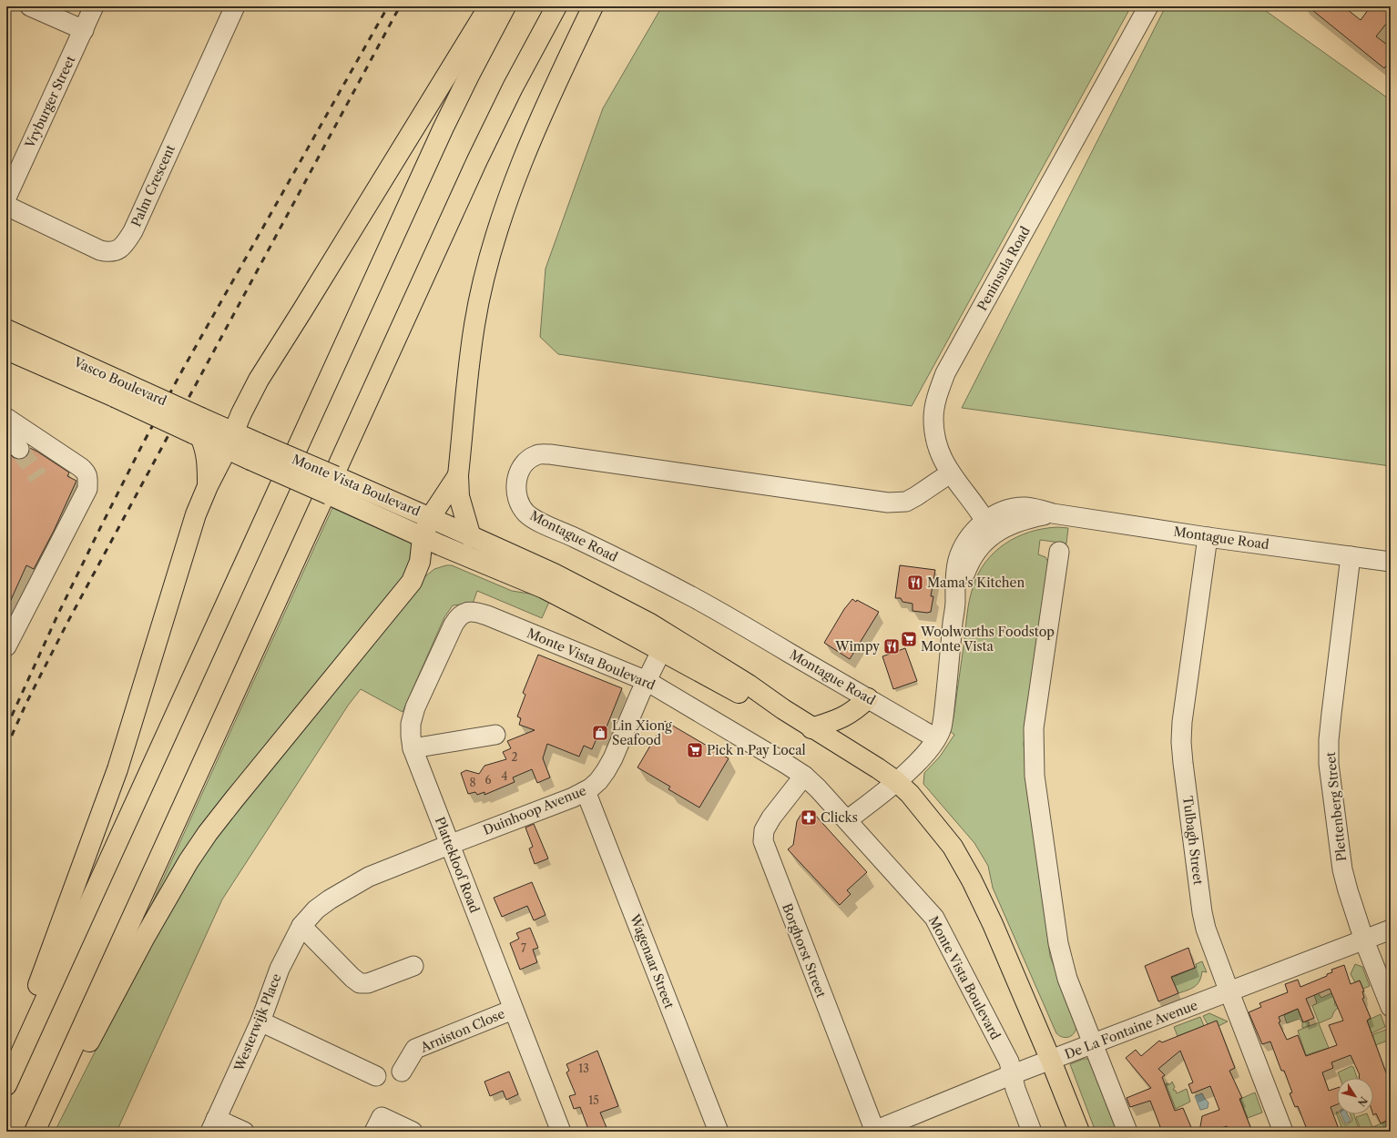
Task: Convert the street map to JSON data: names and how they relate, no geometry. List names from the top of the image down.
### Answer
{
  "streets": {
    "main road": ["Vasco Boulevard", "Monte Vista Boulevard"],
    "street": [
      "Vryburger Street",
      "Palm Crescent",
      "Peninsula Road",
      "Montague Road",
      "Plettenberg Street",
      "Duinhoop Avenue",
      "Tulbagh Street",
      "Plattekloof Road",
      "Borghorst Street",
      "Wagenaar Street",
      "Westerwijk Place",
      "De La Fontaine Avenue",
      "Arniston Close"
    ]
  },
  "crossings": [
    ["Peninsula Road", "Montague Road"],
    ["Vasco Boulevard", "Monte Vista Boulevard"],
    ["Monte Vista Boulevard", "Montague Road"],
    ["Monte Vista Boulevard", "Duinhoop Avenue"],
    ["Monte Vista Boulevard", "Plattekloof Road"],
    ["Monte Vista Boulevard", "Borghorst Street"],
    ["Monte Vista Boulevard", "De La Fontaine Avenue"],
    ["Montague Road", "Plettenberg Street"],
    ["Montague Road", "Tulbagh Street"],
    ["Plettenberg Street", "De La Fontaine Avenue"],
    ["Duinhoop Avenue", "Plattekloof Road"],
    ["Duinhoop Avenue", "Wagenaar Street"],
    ["Duinhoop Avenue", "Westerwijk Place"],
    ["Tulbagh Street", "De La Fontaine Avenue"],
    ["Plattekloof Road", "Arniston Close"],
    ["Borghorst Street", "De La Fontaine Avenue"]
  ],
  "places": {
    "restaurant": ["Mama's Kitchen", "Wimpy"],
    "supermarket": ["Woolworths Foodstop Monte Vista", "Pick n Pay Local"],
    "shop": ["Lin Xiong Seafood"],
    "pharmacy": ["Clicks"]
  },
  "house_numbers": [
    "2",
    "4",
    "6",
    "8",
    "7",
    "13",
    "15"
  ],
  "north": "bottom right"
}
